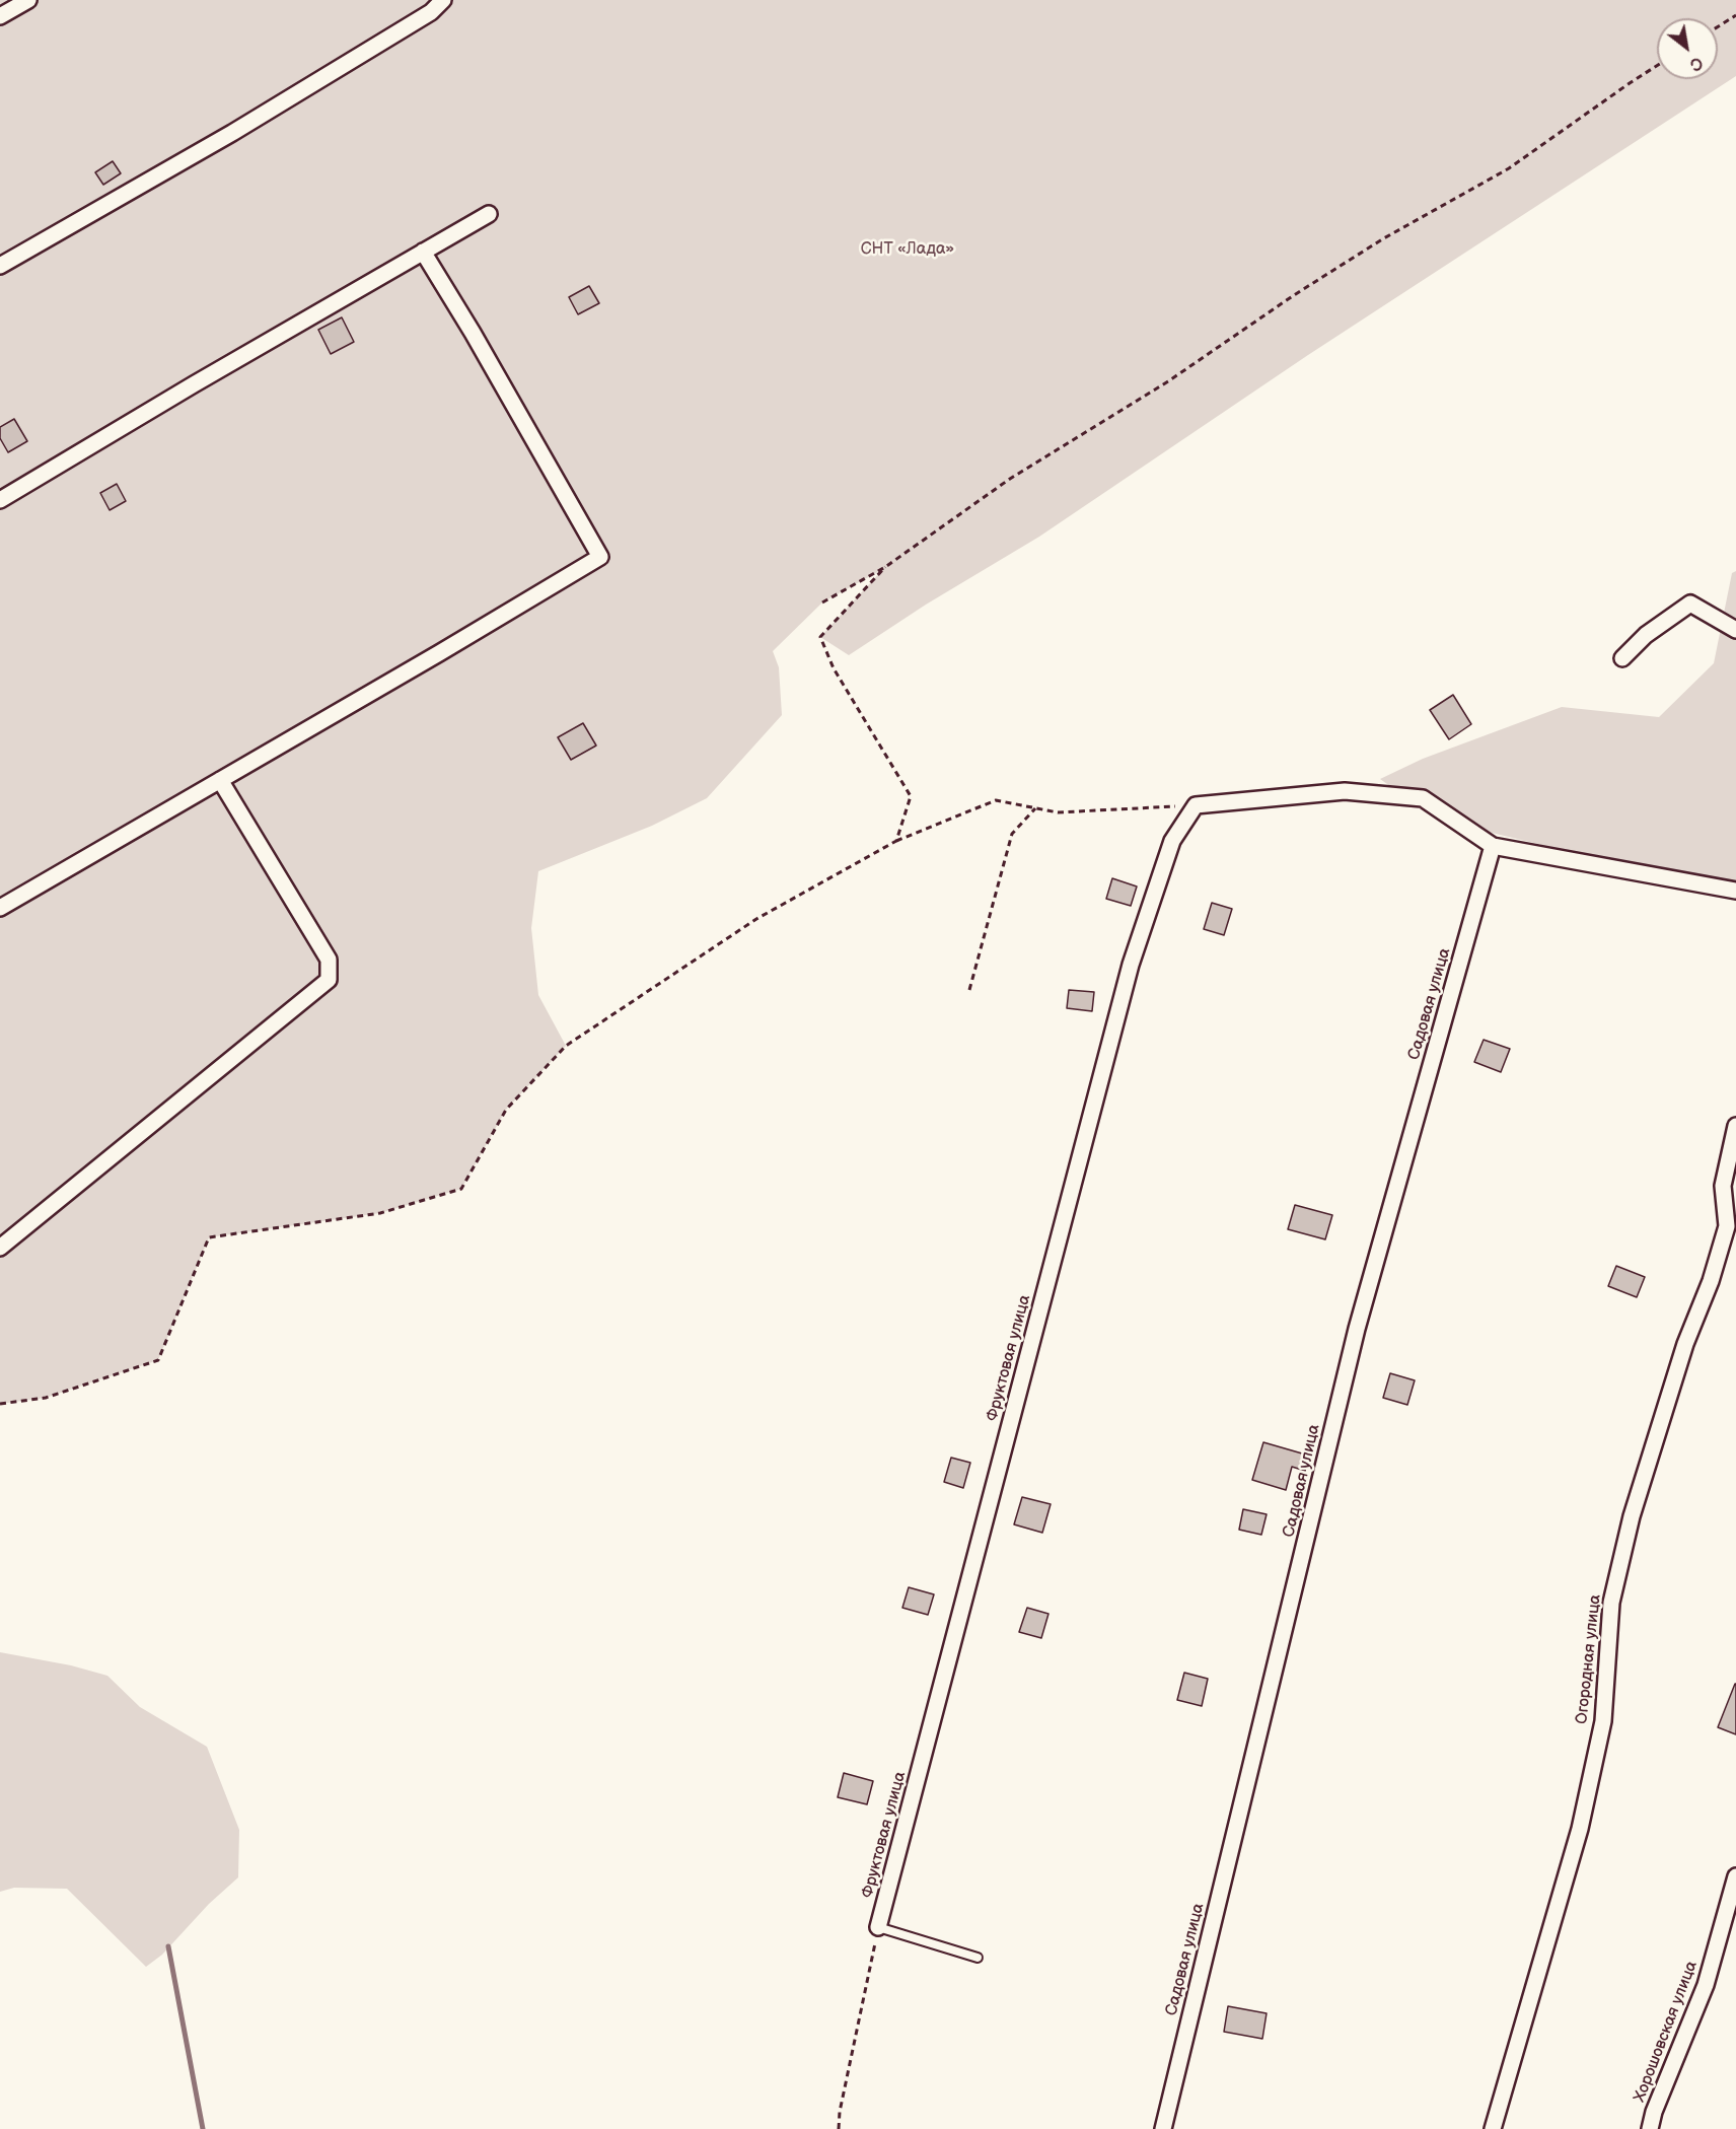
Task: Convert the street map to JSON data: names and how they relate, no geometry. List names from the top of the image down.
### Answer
{
  "streets": {
    "street": [
      "Садовая улица",
      "Фруктовая улица",
      "Огородная улица",
      "Хорошовская улица"
    ]
  },
  "parks": ["СНТ «Лада»"],
  "north": "bottom right"
}
